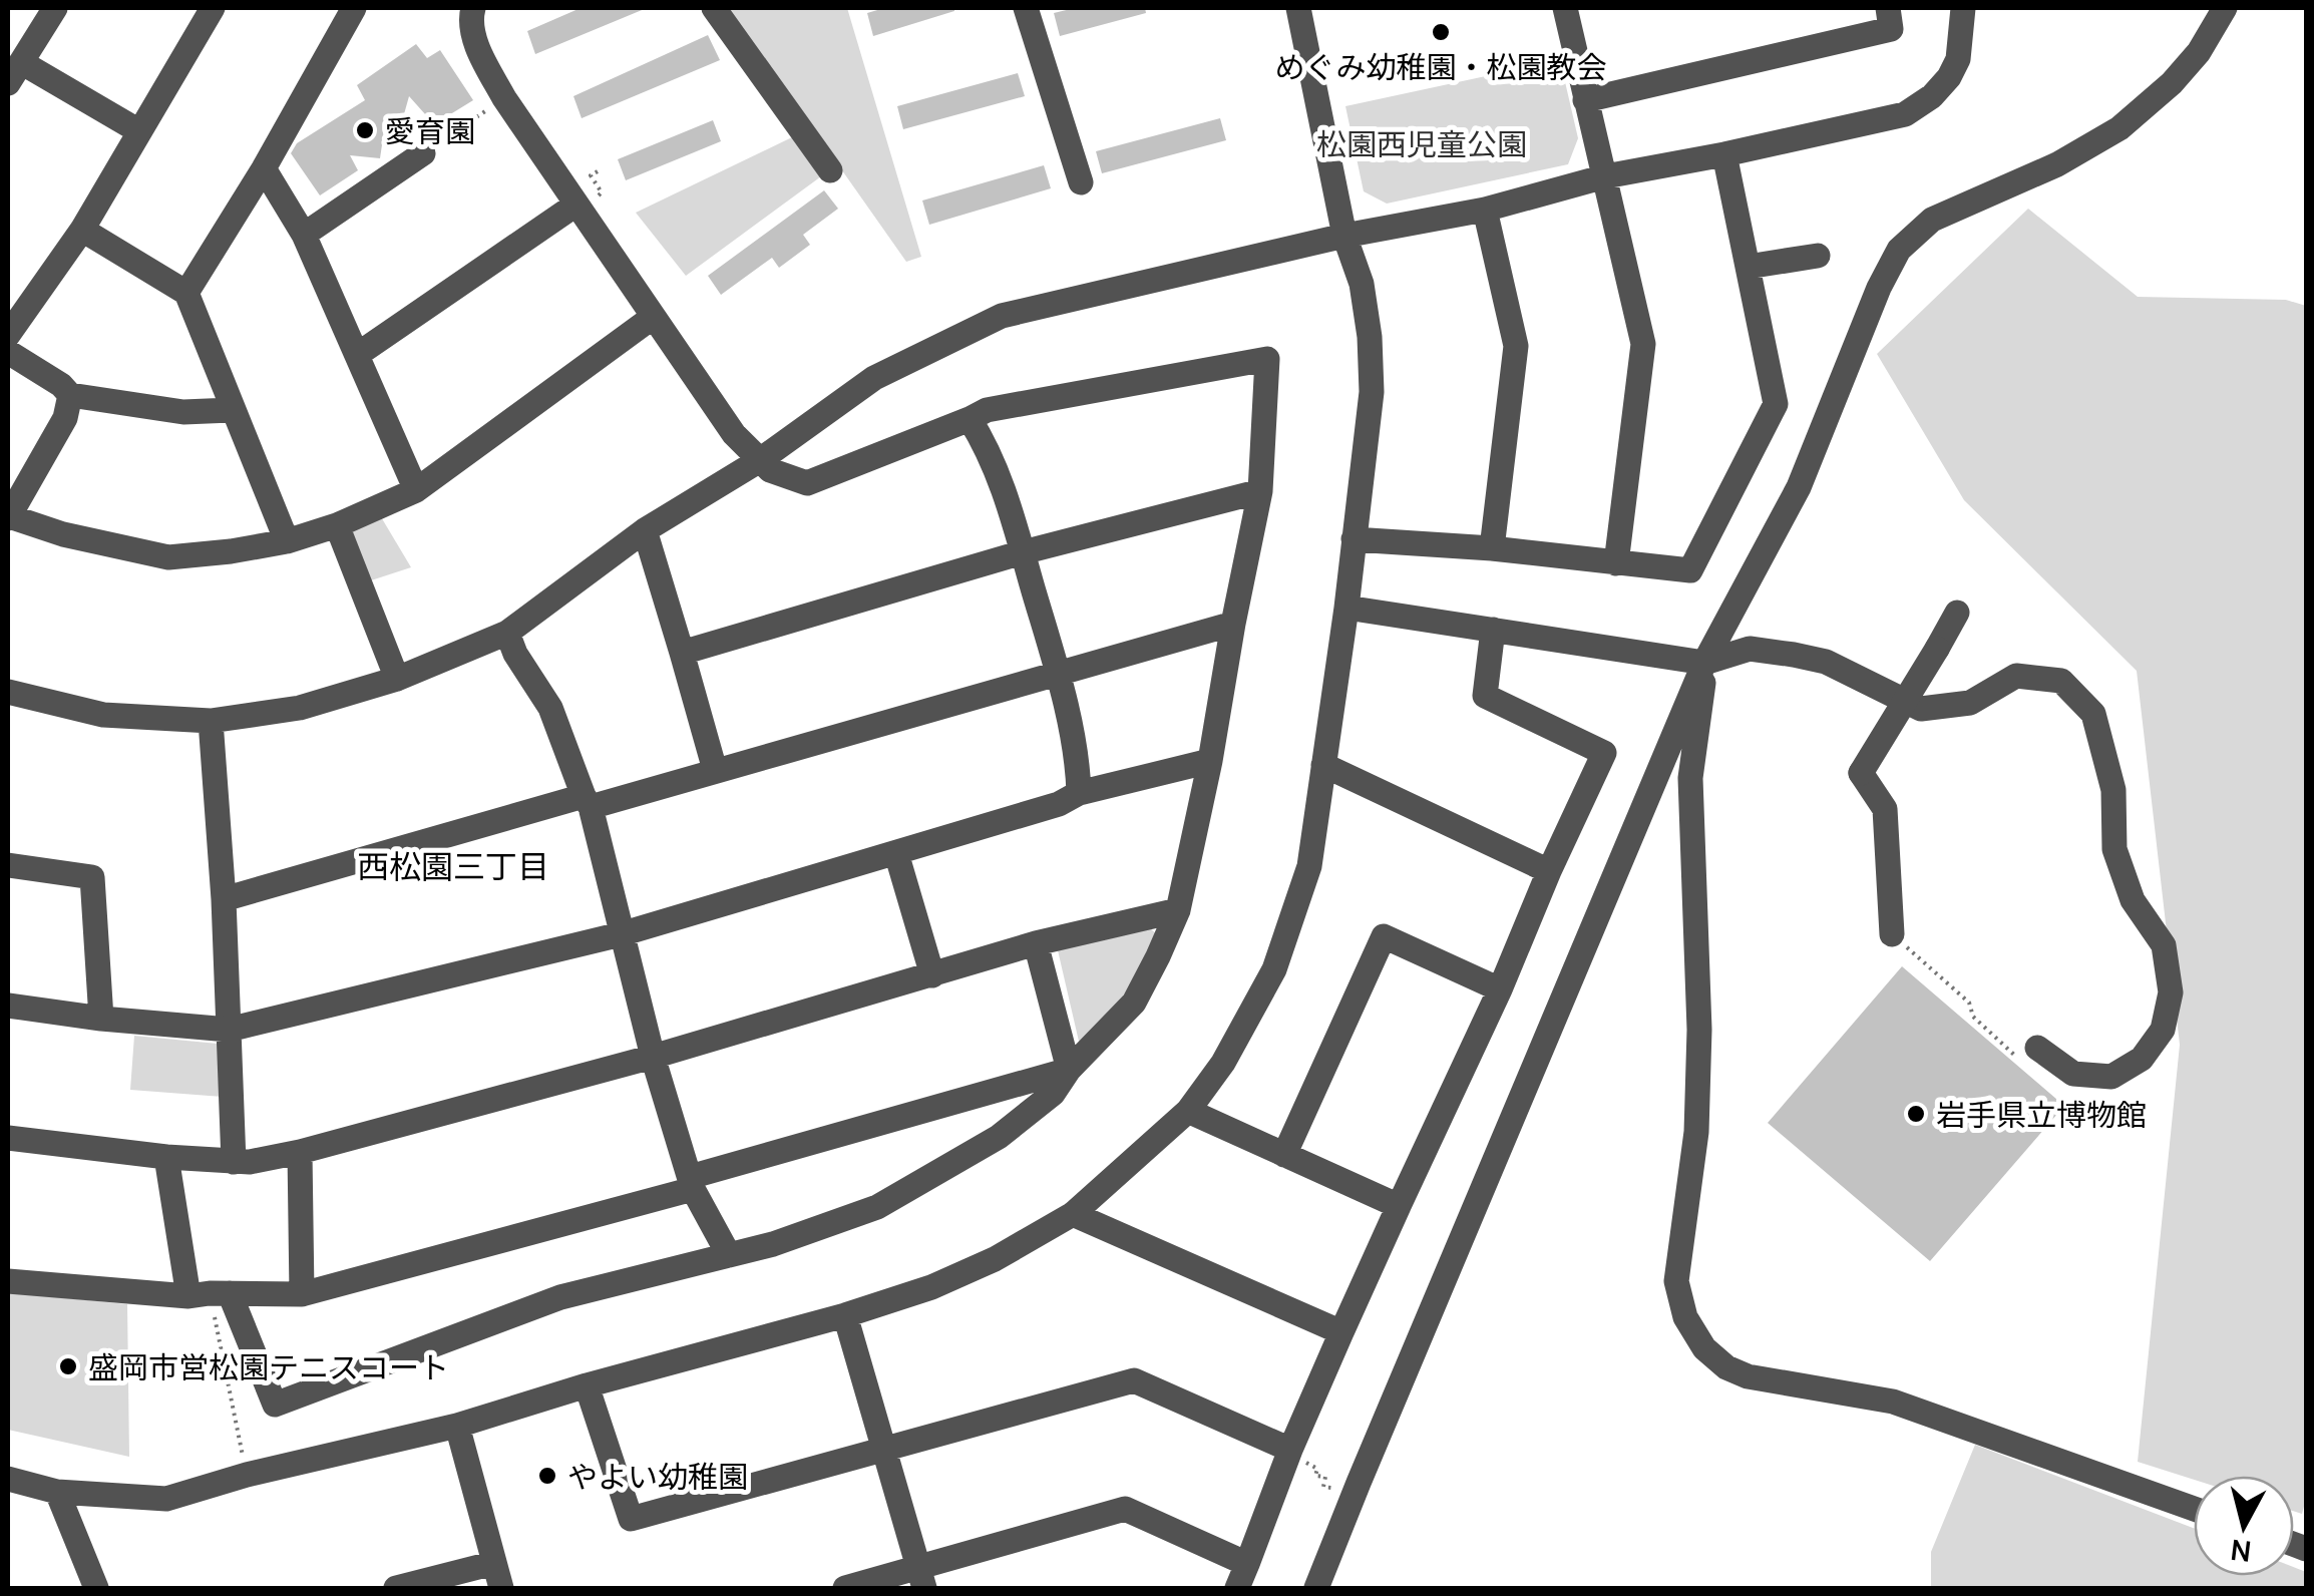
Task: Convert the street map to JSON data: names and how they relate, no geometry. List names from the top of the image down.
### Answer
{
  "districts": ["西松園三丁目"],
  "parks": ["松園西児童公園"],
  "places": [
    "めぐみ幼稚園・松園教会",
    "愛育園",
    "岩手県立博物館",
    "盛岡市営松園テニスコート",
    "やよい幼稚園"
  ],
  "north": "bottom"
}
